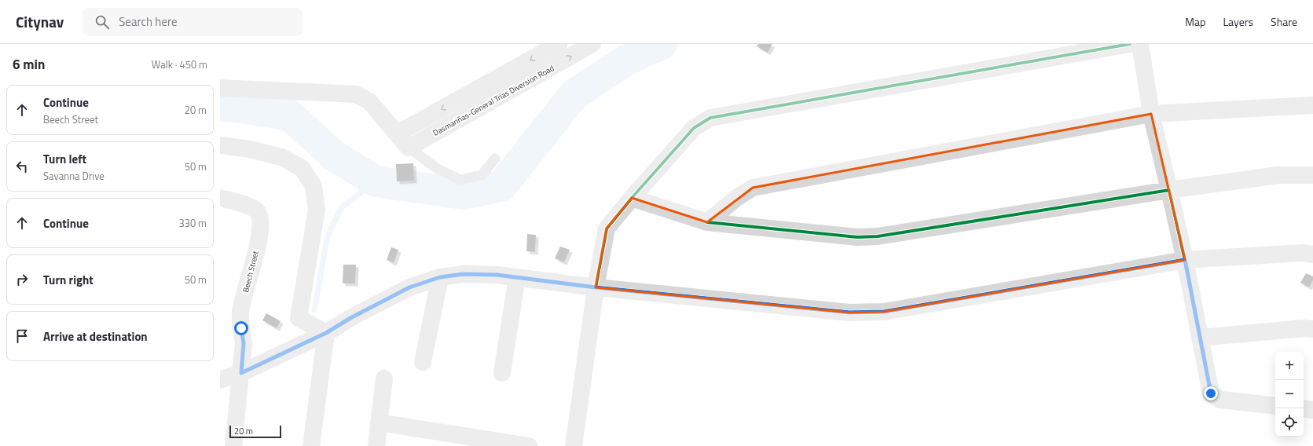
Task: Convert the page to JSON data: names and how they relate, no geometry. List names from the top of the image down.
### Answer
{
  "streets": {
    "street": ["Dasmariñas-General Trias Diversion Road", "Beech Street"]
  },
  "scale_bar": "20 m",
  "page": {
    "header": "Citynav",
    "search": "Search here",
    "nav": ["Map", "Layers", "Share"],
    "heading": ["6 min", "Walk · 450 m"],
    "list": [
      ["Continue", "Beech Street", "20 m"],
      ["Turn left", "Savanna Drive", "50 m"],
      ["Continue", "330 m"],
      ["Turn right", "50 m"],
      "Arrive at destination"
    ],
    "map_buttons": ["+", "−"],
    "scale": "20 m"
  }
}
